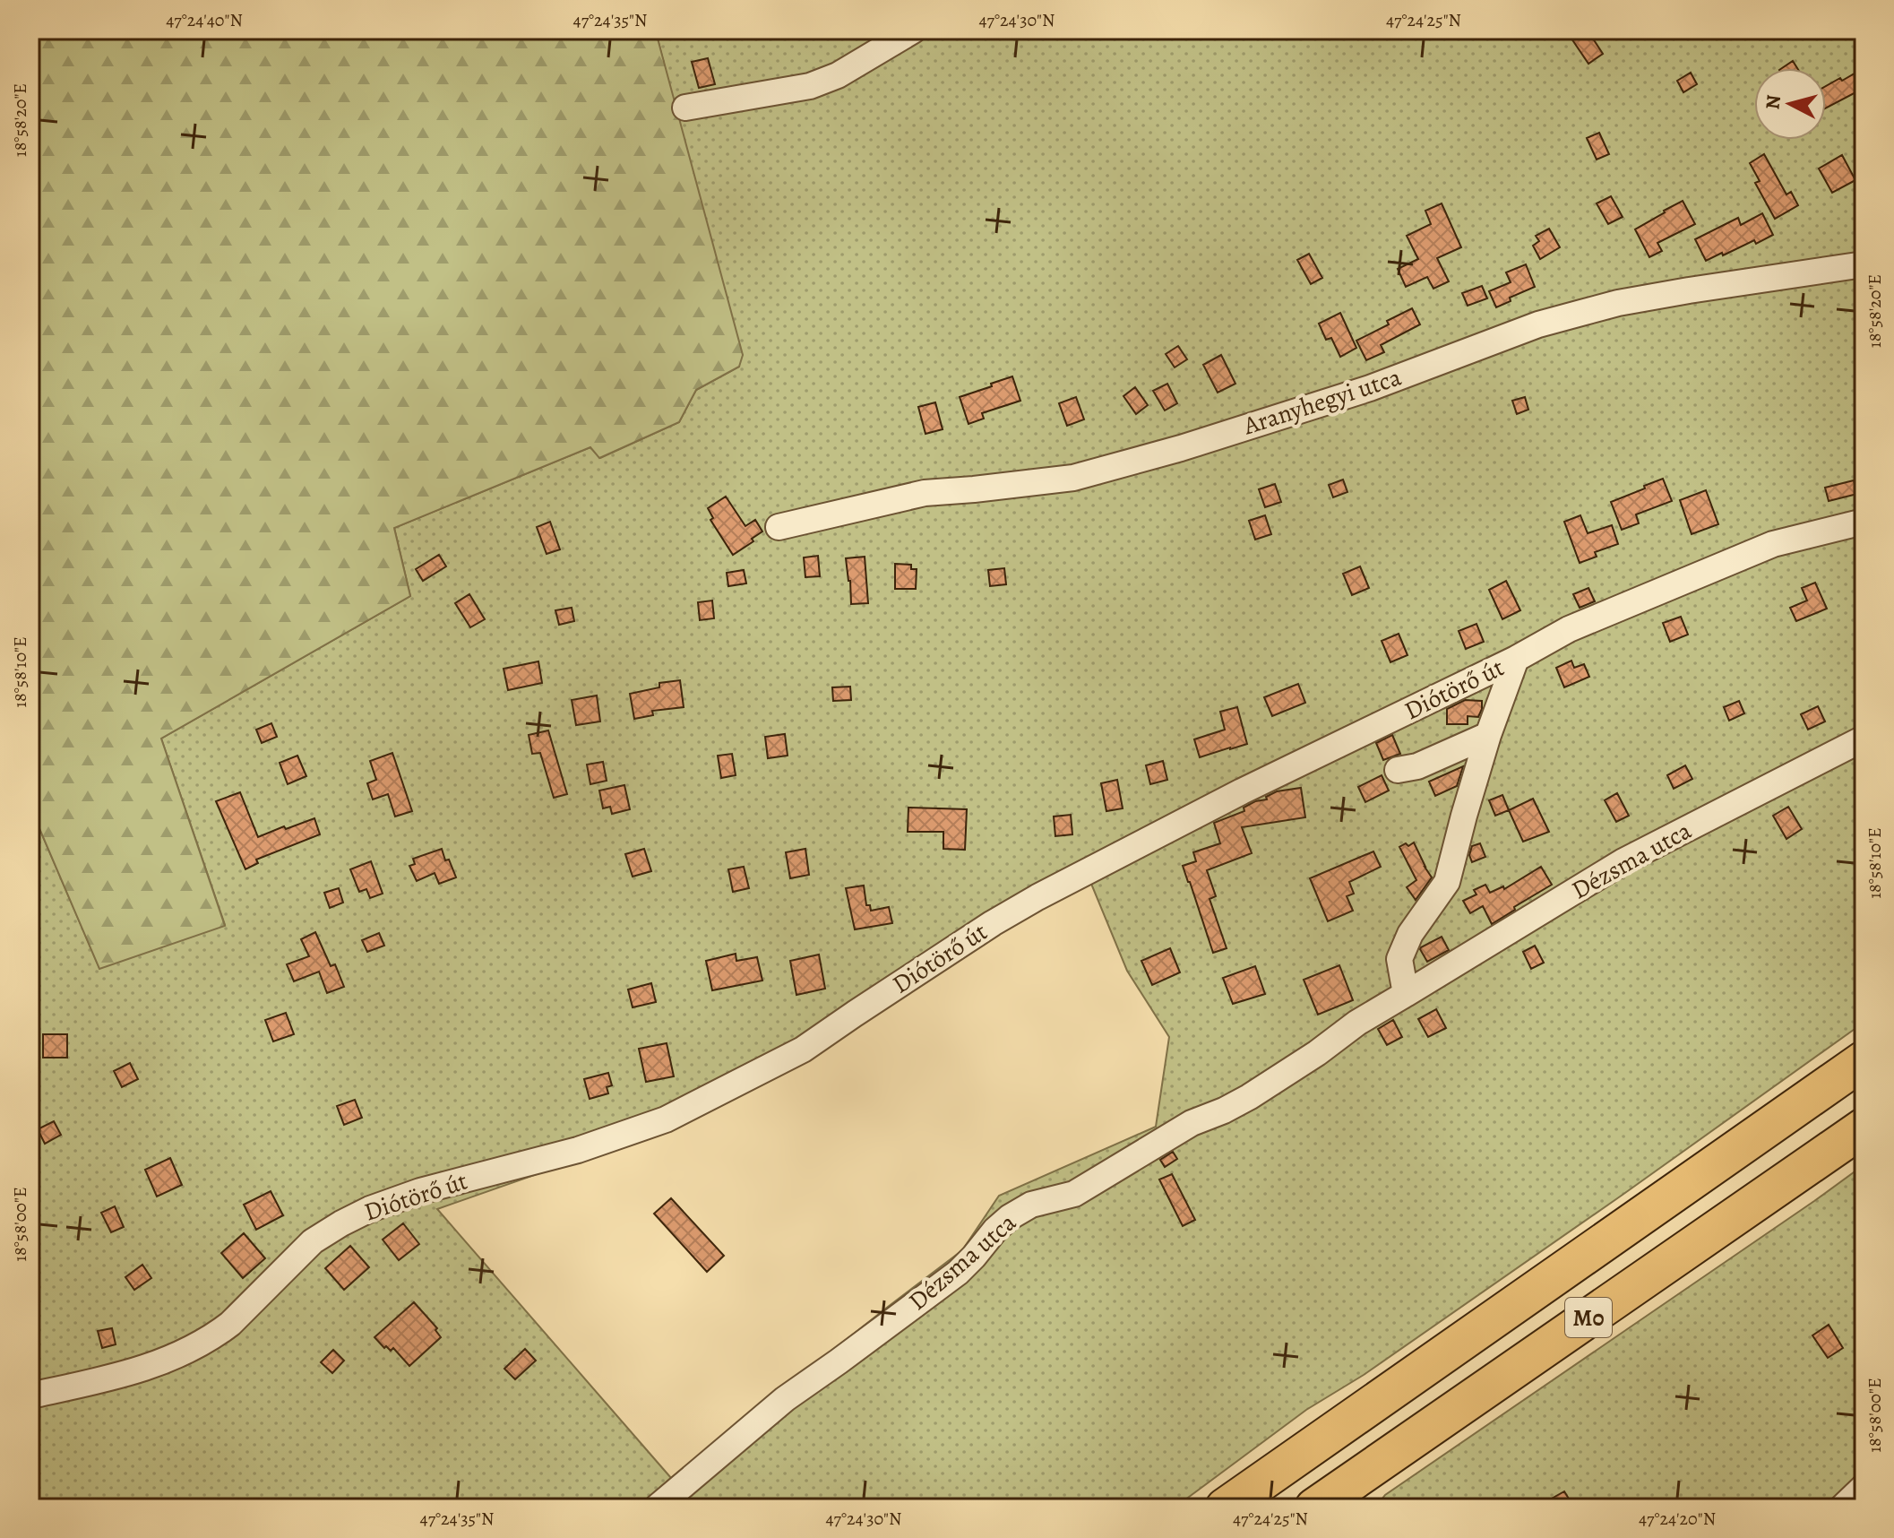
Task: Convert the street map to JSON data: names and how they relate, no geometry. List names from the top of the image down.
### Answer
{
  "streets": {
    "highway": ["M0"],
    "street": ["Aranyhegyi utca", "Diótörő út", "Dézsma utca"]
  },
  "north": "left",
  "coordinates": [
    "47°24'40\"N",
    "47°24'35\"N",
    "47°24'30\"N",
    "47°24'25\"N",
    "18°58'20\"E",
    "18°58'10\"E",
    "18°58'00\"E",
    "47°24'20\"N"
  ]
}
